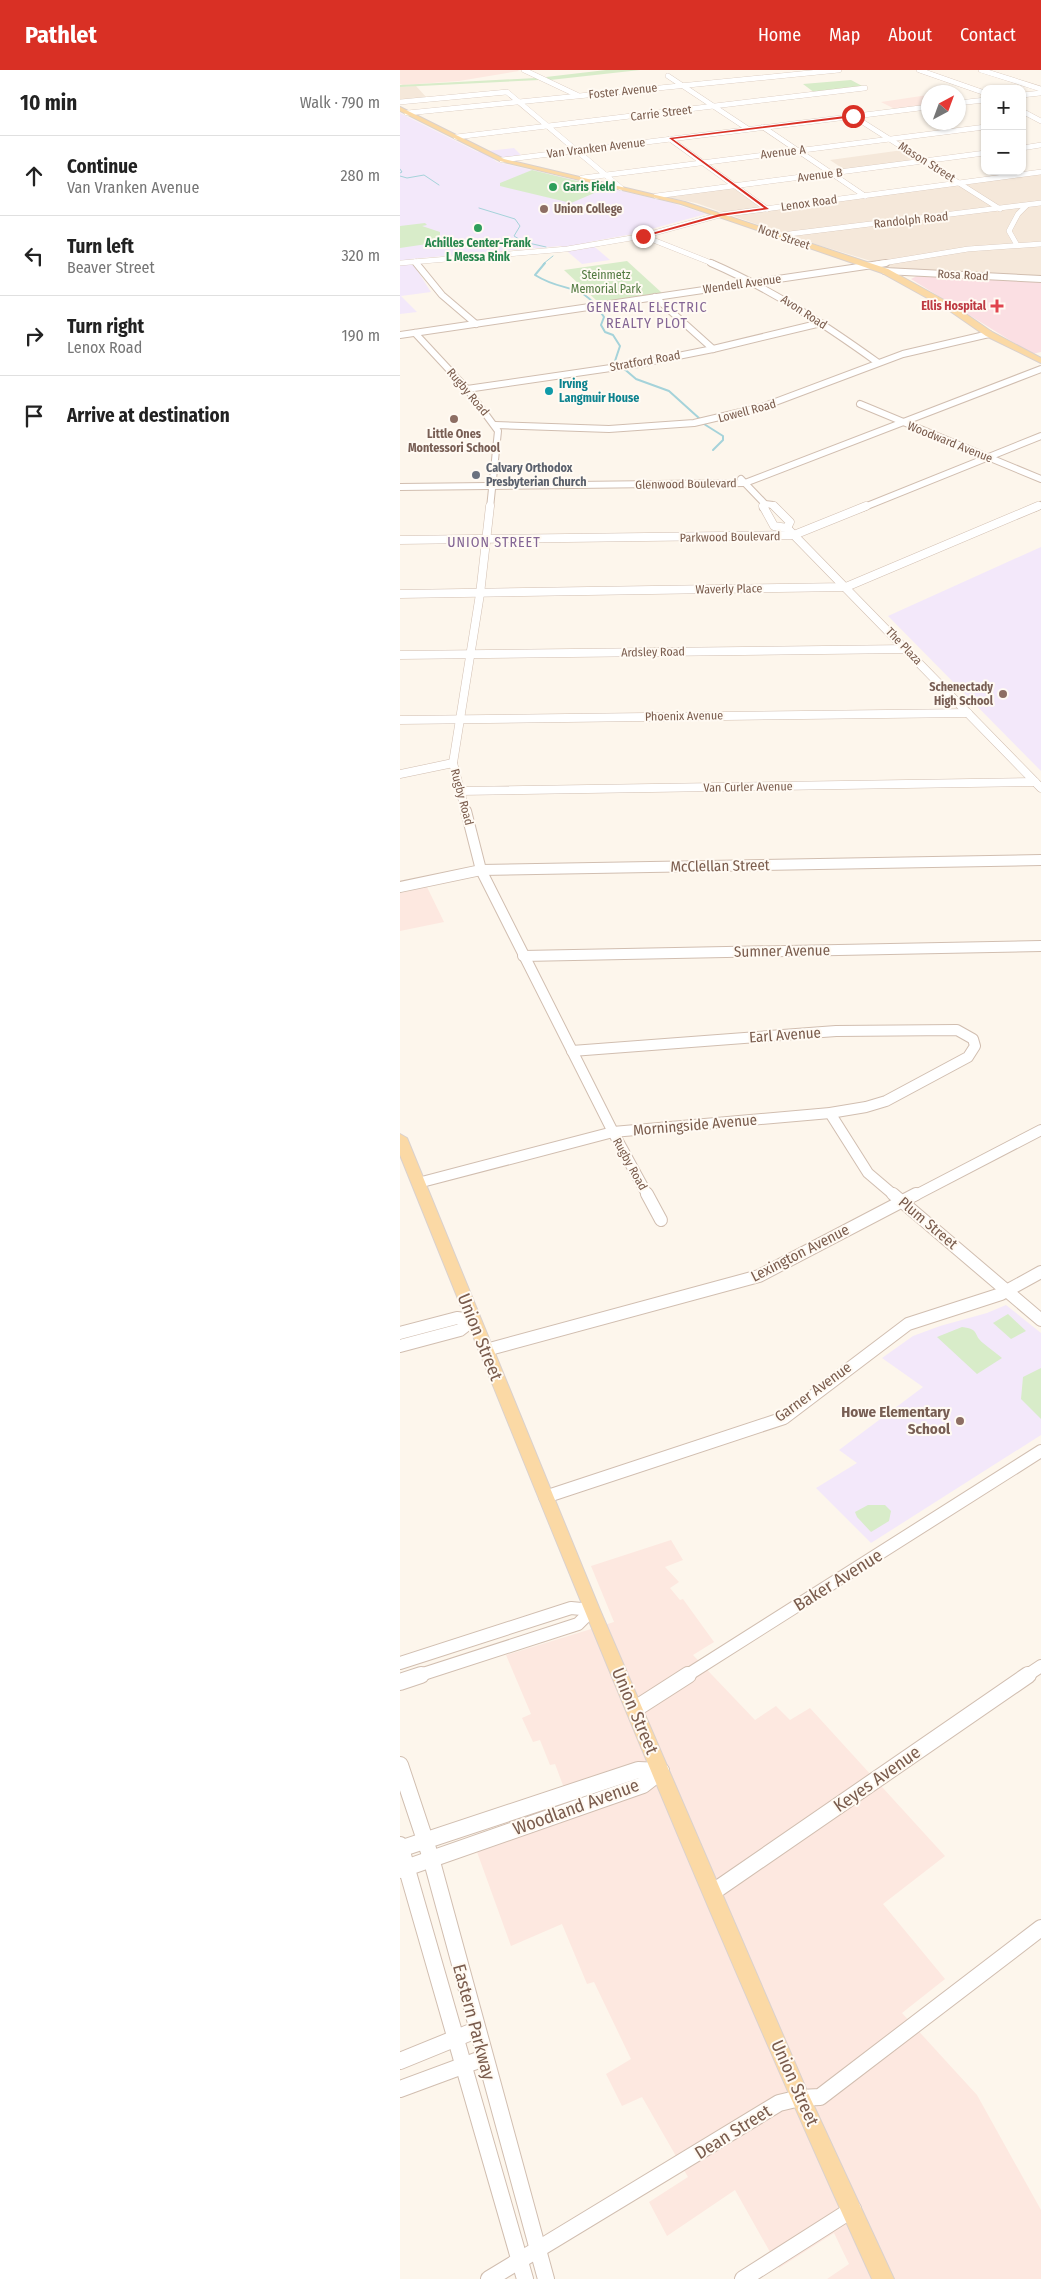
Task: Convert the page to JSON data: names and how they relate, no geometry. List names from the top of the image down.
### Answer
{
  "streets": {
    "main road": ["Nott Street", "Union Street"],
    "street": [
      "Foster Avenue",
      "Carrie Street",
      "Van Vranken Avenue",
      "Avenue A",
      "Mason Street",
      "Avenue B",
      "Lenox Road",
      "Randolph Road",
      "Rosa Road",
      "Wendell Avenue",
      "Avon Road",
      "Stratford Road",
      "Rugby Road",
      "Lowell Road",
      "Woodward Avenue",
      "Glenwood Boulevard",
      "Parkwood Boulevard",
      "Waverly Place",
      "The Plaza",
      "Ardsley Road",
      "Phoenix Avenue",
      "Van Curler Avenue",
      "McClellan Street",
      "Sumner Avenue",
      "Earl Avenue",
      "Morningside Avenue",
      "Plum Street",
      "Lexington Avenue",
      "Garner Avenue",
      "Baker Avenue",
      "Keyes Avenue",
      "Woodland Avenue",
      "Eastern Parkway",
      "Dean Street"
    ]
  },
  "crossings": [
    ["Foster Avenue", "Nott Street"],
    ["Carrie Street", "Nott Street"],
    ["Van Vranken Avenue", "Mason Street"],
    ["Van Vranken Avenue", "Nott Street"],
    ["Avenue A", "Mason Street"],
    ["Avenue A", "Nott Street"],
    ["Mason Street", "Avenue B"],
    ["Mason Street", "Lenox Road"],
    ["Mason Street", "Randolph Road"],
    ["Avenue B", "Nott Street"],
    ["Lenox Road", "Nott Street"],
    ["Lenox Road", "Avon Road"],
    ["Randolph Road", "Nott Street"],
    ["Nott Street", "Rosa Road"],
    ["Nott Street", "Wendell Avenue"],
    ["Nott Street", "Lowell Road"],
    ["Nott Street", "Glenwood Boulevard"],
    ["Wendell Avenue", "Avon Road"],
    ["Wendell Avenue", "Rugby Road"],
    ["Avon Road", "Stratford Road"],
    ["Avon Road", "Lowell Road"],
    ["Stratford Road", "Rugby Road"],
    ["Rugby Road", "Lowell Road"],
    ["Rugby Road", "Glenwood Boulevard"],
    ["Rugby Road", "Parkwood Boulevard"],
    ["Rugby Road", "Waverly Place"],
    ["Rugby Road", "Ardsley Road"],
    ["Rugby Road", "Phoenix Avenue"],
    ["Rugby Road", "Van Curler Avenue"],
    ["Rugby Road", "McClellan Street"],
    ["Rugby Road", "Sumner Avenue"],
    ["Rugby Road", "Earl Avenue"],
    ["Rugby Road", "Morningside Avenue"],
    ["Woodward Avenue", "Glenwood Boulevard"],
    ["Woodward Avenue", "Parkwood Boulevard"],
    ["Glenwood Boulevard", "The Plaza"],
    ["Parkwood Boulevard", "The Plaza"],
    ["Waverly Place", "The Plaza"],
    ["The Plaza", "Ardsley Road"],
    ["The Plaza", "Phoenix Avenue"],
    ["The Plaza", "Van Curler Avenue"],
    ["Earl Avenue", "Morningside Avenue"],
    ["Morningside Avenue", "Plum Street"],
    ["Morningside Avenue", "Union Street"],
    ["Plum Street", "Lexington Avenue"],
    ["Plum Street", "Garner Avenue"],
    ["Lexington Avenue", "Union Street"],
    ["Union Street", "Garner Avenue"],
    ["Union Street", "Baker Avenue"],
    ["Union Street", "Keyes Avenue"],
    ["Union Street", "Woodland Avenue"],
    ["Union Street", "Dean Street"],
    ["Woodland Avenue", "Eastern Parkway"],
    ["Eastern Parkway", "Dean Street"]
  ],
  "districts": ["GENERAL ELECTRIC REALTY PLOT", "UNION STREET"],
  "parks": ["Steinmetz Memorial Park"],
  "places": {
    "other": [
      "Garis Field",
      "Union College",
      "Achilles Center-Frank L Messa Rink",
      "Irving Langmuir House",
      "Little Ones Montessori School",
      "Calvary Orthodox Presbyterian Church",
      "Schenectady High School",
      "Howe Elementary School"
    ],
    "health": ["Ellis Hospital"]
  },
  "north": "top right",
  "page": {
    "header": "Pathlet",
    "nav": [
      "Home",
      "Map",
      "About",
      "Contact"
    ],
    "heading": ["10 min", "Walk · 790 m"],
    "map_buttons": ["+", "−"],
    "list": [
      ["Continue", "Van Vranken Avenue", "280 m"],
      ["Turn left", "Beaver Street", "320 m"],
      ["Turn right", "Lenox Road", "190 m"],
      "Arrive at destination"
    ]
  }
}
